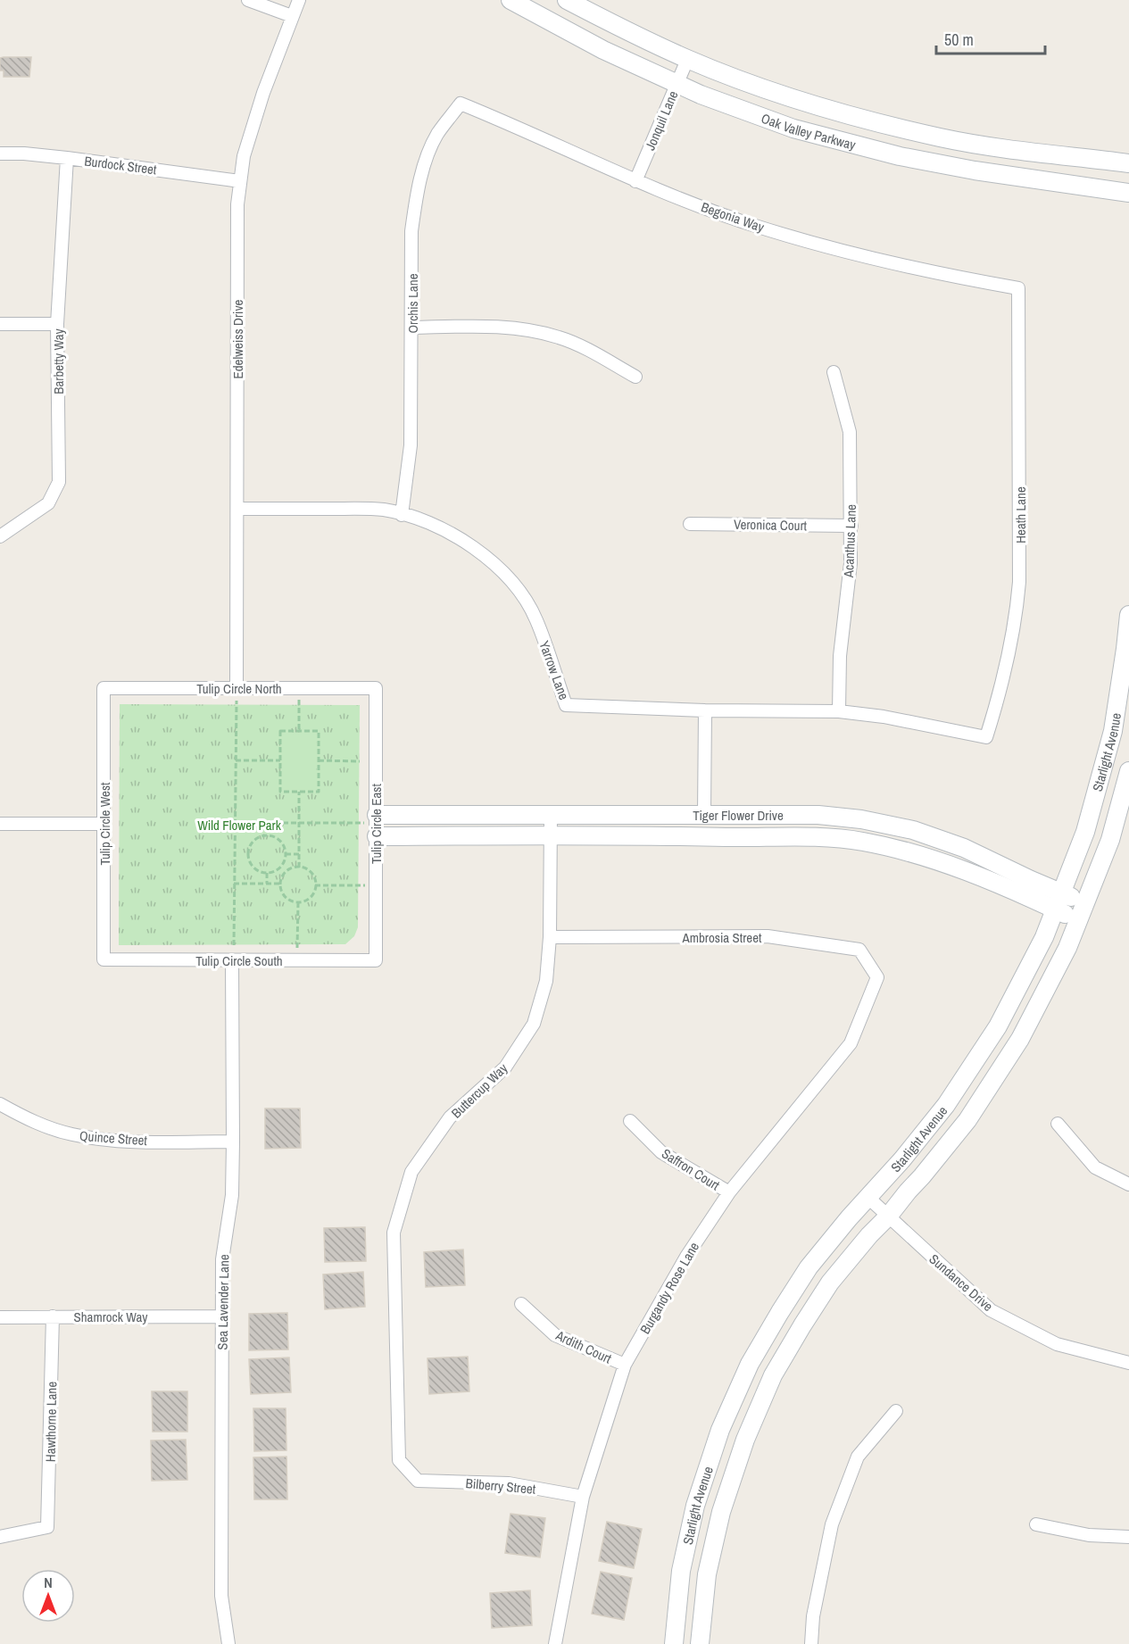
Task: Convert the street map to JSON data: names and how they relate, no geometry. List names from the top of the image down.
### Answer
{
  "streets": {
    "street": [
      "Jonquil Lane",
      "Oak Valley Parkway",
      "Burdock Street",
      "Begonia Way",
      "Orchis Lane",
      "Edelweiss Drive",
      "Barbetty Way",
      "Heath Lane",
      "Veronica Court",
      "Acanthus Lane",
      "Yarrow Lane",
      "Tulip Circle North",
      "Starlight Avenue",
      "Tiger Flower Drive",
      "Tulip Circle West",
      "Tulip Circle East",
      "Ambrosia Street",
      "Tulip Circle South",
      "Buttercup Way",
      "Quince Street",
      "Saffron Court",
      "Sundance Drive",
      "Burgandy Rose Lane",
      "Sea Lavender Lane",
      "Shamrock Way",
      "Ardith Court",
      "Hawthorne Lane",
      "Bilberry Street"
    ]
  },
  "crossings": [
    ["Jonquil Lane", "Oak Valley Parkway"],
    ["Jonquil Lane", "Begonia Way"],
    ["Burdock Street", "Edelweiss Drive"],
    ["Burdock Street", "Barbetty Way"],
    ["Begonia Way", "Orchis Lane"],
    ["Begonia Way", "Heath Lane"],
    ["Orchis Lane", "Yarrow Lane"],
    ["Edelweiss Drive", "Yarrow Lane"],
    ["Edelweiss Drive", "Tulip Circle North"],
    ["Heath Lane", "Yarrow Lane"],
    ["Veronica Court", "Acanthus Lane"],
    ["Acanthus Lane", "Yarrow Lane"],
    ["Tulip Circle North", "Tulip Circle West"],
    ["Tulip Circle North", "Tulip Circle East"],
    ["Starlight Avenue", "Tiger Flower Drive"],
    ["Starlight Avenue", "Sundance Drive"],
    ["Tiger Flower Drive", "Tulip Circle East"],
    ["Tiger Flower Drive", "Buttercup Way"],
    ["Tulip Circle West", "Tulip Circle South"],
    ["Tulip Circle East", "Tulip Circle South"],
    ["Ambrosia Street", "Buttercup Way"],
    ["Ambrosia Street", "Burgandy Rose Lane"],
    ["Tulip Circle South", "Sea Lavender Lane"],
    ["Buttercup Way", "Bilberry Street"],
    ["Quince Street", "Sea Lavender Lane"],
    ["Saffron Court", "Burgandy Rose Lane"],
    ["Burgandy Rose Lane", "Ardith Court"],
    ["Burgandy Rose Lane", "Bilberry Street"],
    ["Sea Lavender Lane", "Shamrock Way"],
    ["Shamrock Way", "Hawthorne Lane"]
  ],
  "parks": ["Wild Flower Park"],
  "scale_bar": "50 m",
  "north": "top"
}
